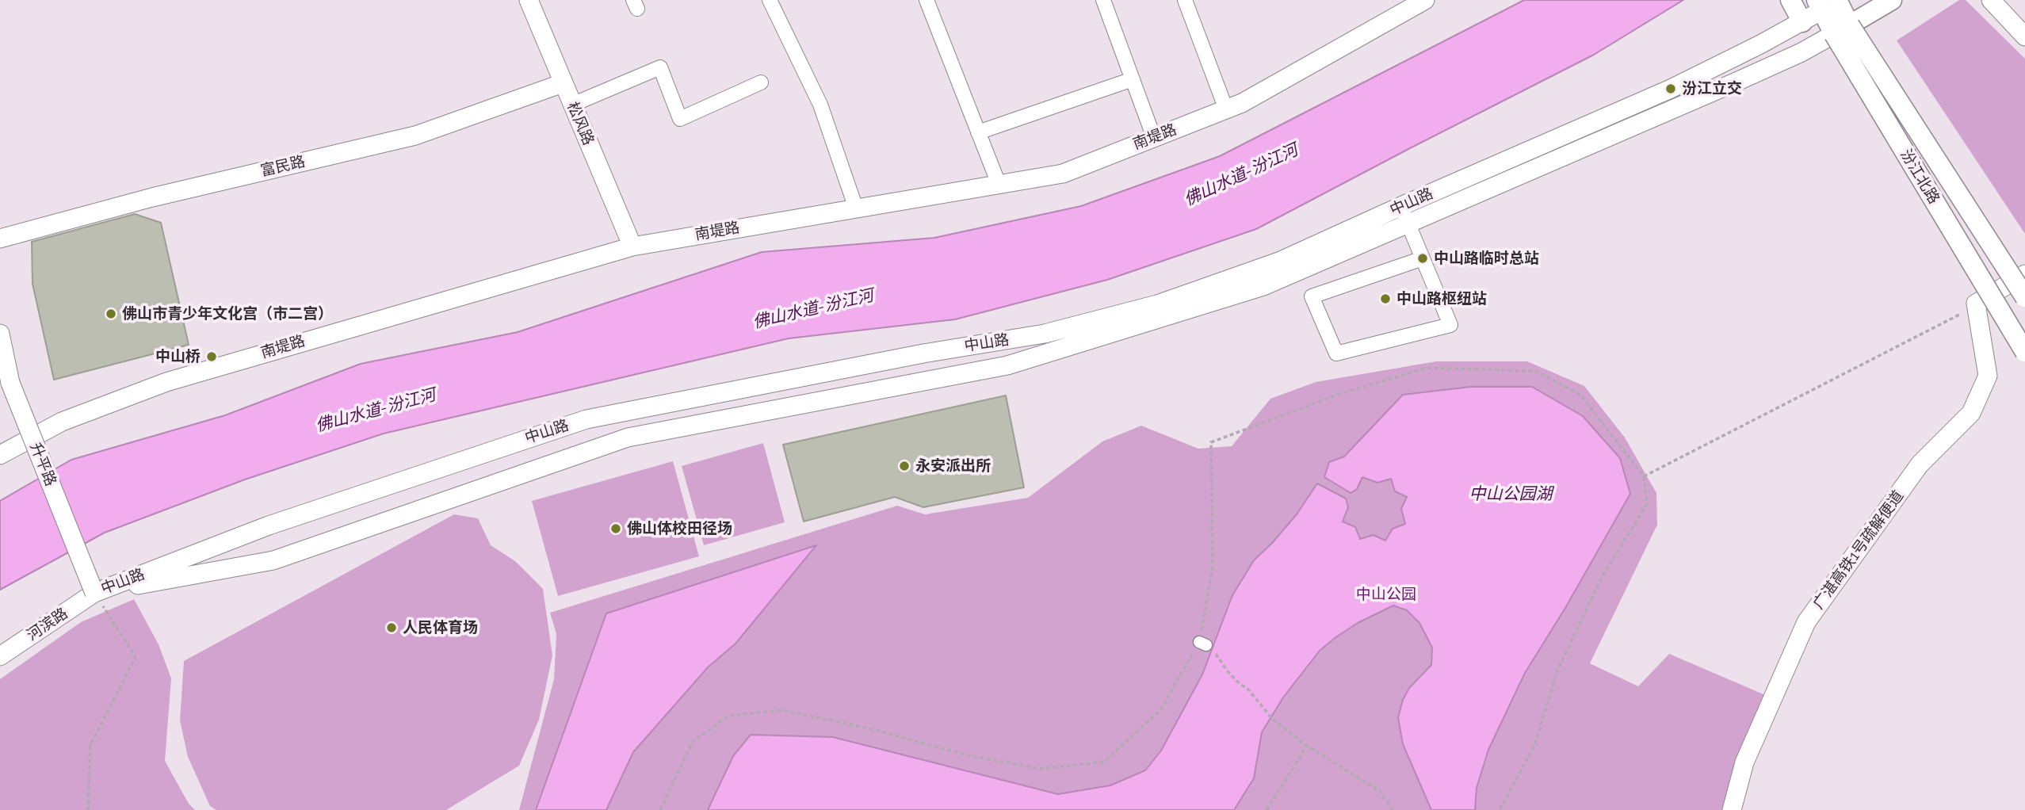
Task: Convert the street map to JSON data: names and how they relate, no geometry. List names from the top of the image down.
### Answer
{
  "streets": {
    "main road": ["汾江北路"],
    "street": [
      "松风路",
      "南堤路",
      "富民路",
      "中山路",
      "升平路",
      "广湛高铁1号疏解便道",
      "河滨路"
    ]
  },
  "crossings": [
    ["松风路", "南堤路"],
    ["松风路", "富民路"],
    ["汾江北路", "中山路"],
    ["中山路", "升平路"],
    ["中山路", "河滨路"],
    ["升平路", "河滨路"]
  ],
  "water": ["佛山水道-汾江河", "中山公园湖"],
  "parks": ["中山公园"],
  "places": [
    "汾江立交",
    "中山路临时总站",
    "中山路枢纽站",
    "佛山市青少年文化宫（市二宫）",
    "中山桥",
    "永安派出所",
    "佛山体校田径场",
    "人民体育场"
  ]
}
